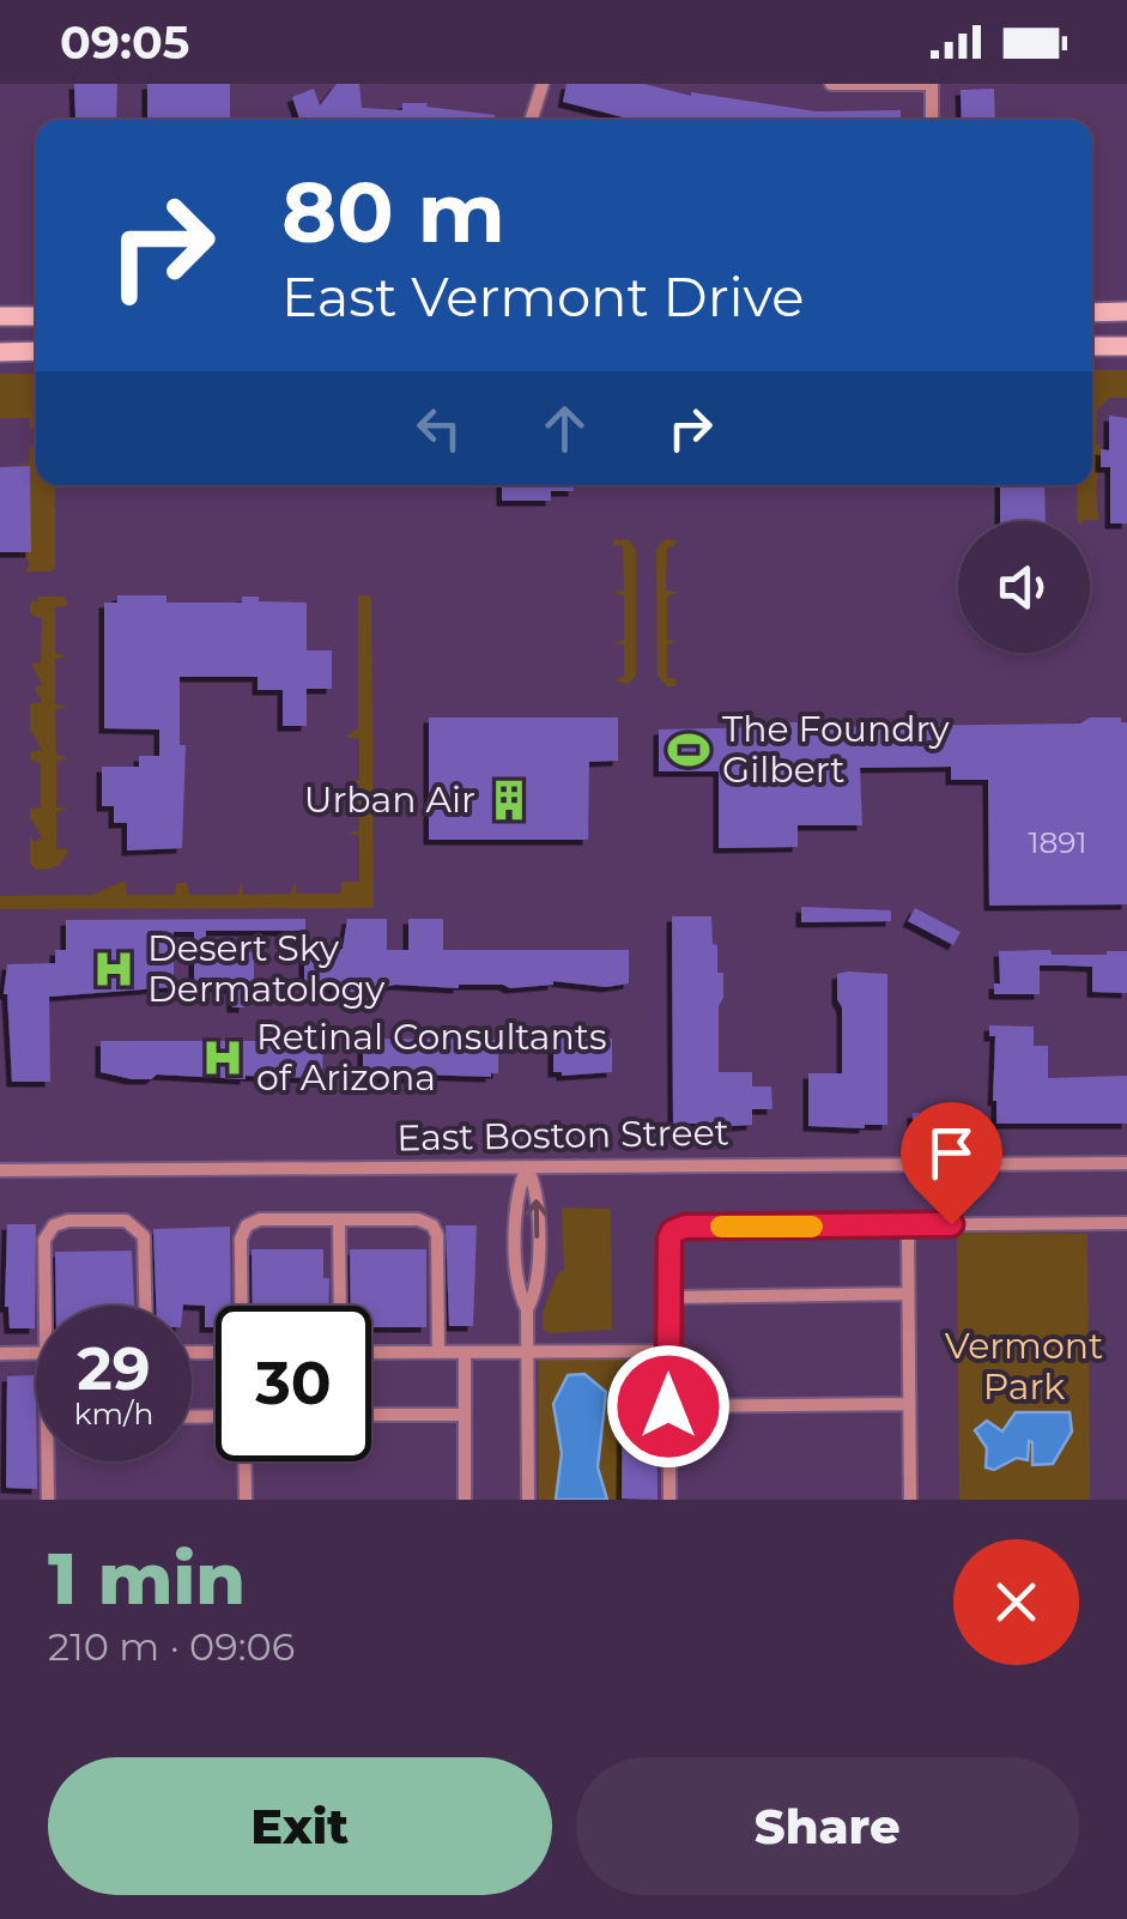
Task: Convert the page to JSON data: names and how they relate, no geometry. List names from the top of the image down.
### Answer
{
  "streets": {
    "street": ["East Boston Street"]
  },
  "parks": ["Vermont Park"],
  "places": {
    "sports": ["The Foundry Gilbert"],
    "building": ["Urban Air"],
    "hospital": ["Desert Sky Dermatology", "Retinal Consultants of Arizona"]
  },
  "house_numbers": ["1891"],
  "page": {
    "status": "09:05",
    "turn": ["80 m", "East Vermont Drive"],
    "speed": "29 km/h",
    "limit": "30",
    "heading": ["1 min", "210 m · 09:06"],
    "buttons": ["Exit", "Share"]
  }
}
